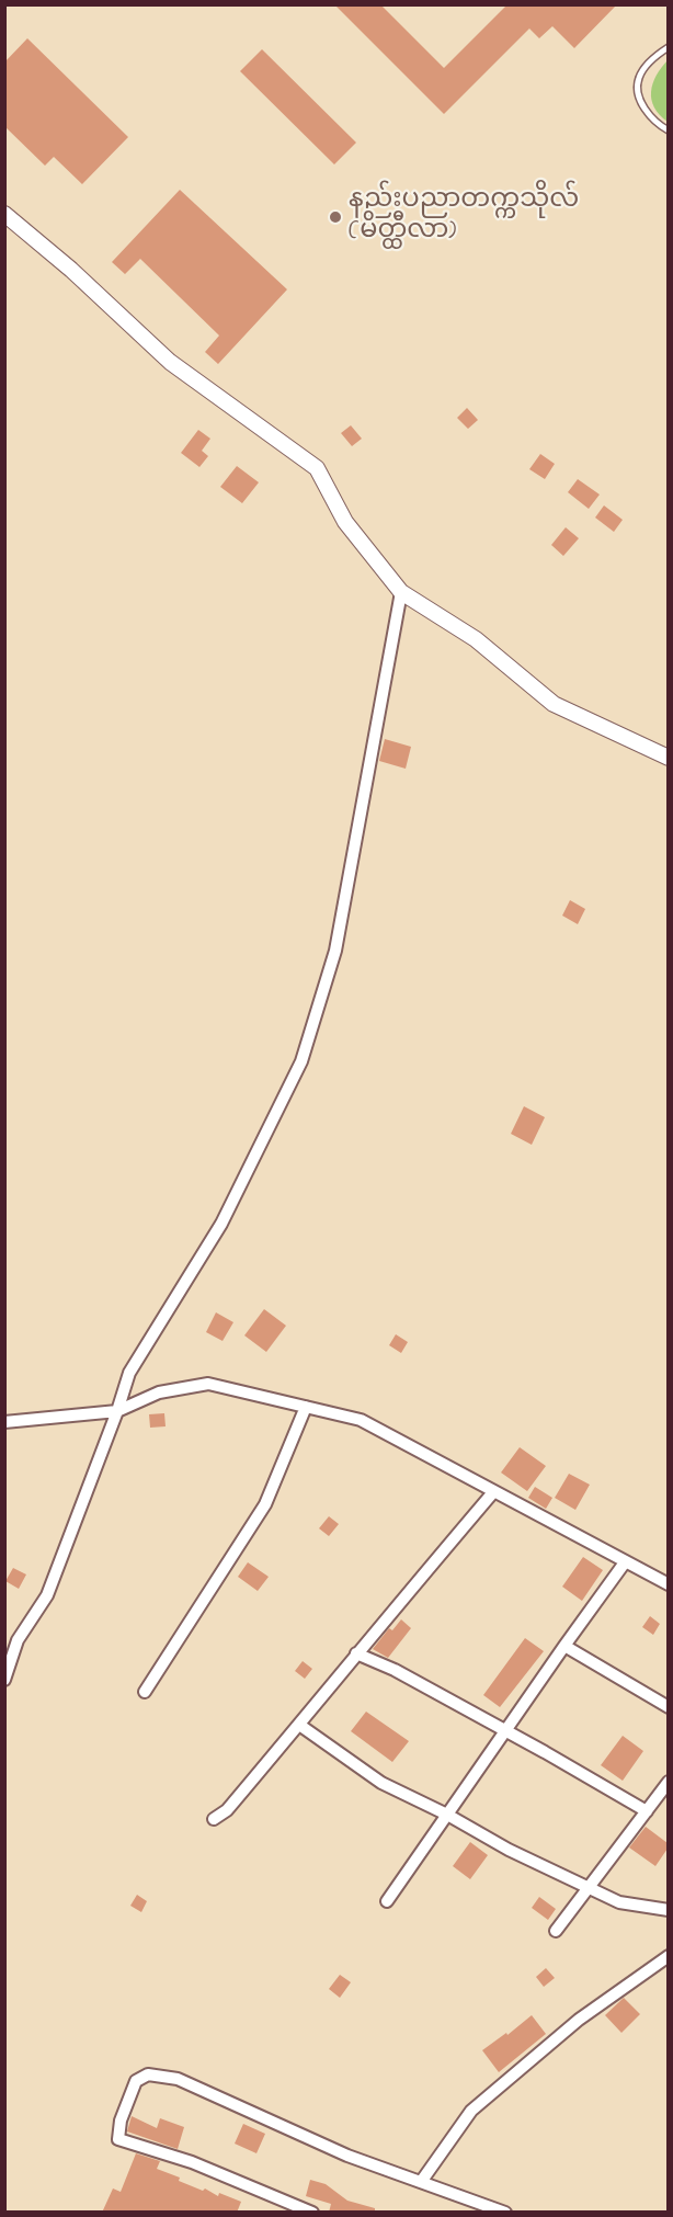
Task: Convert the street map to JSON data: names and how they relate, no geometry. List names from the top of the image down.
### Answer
{
  "places": ["နည်းပညာတက္ကသိုလ် (မိတ္ထီလာ)"]
}
